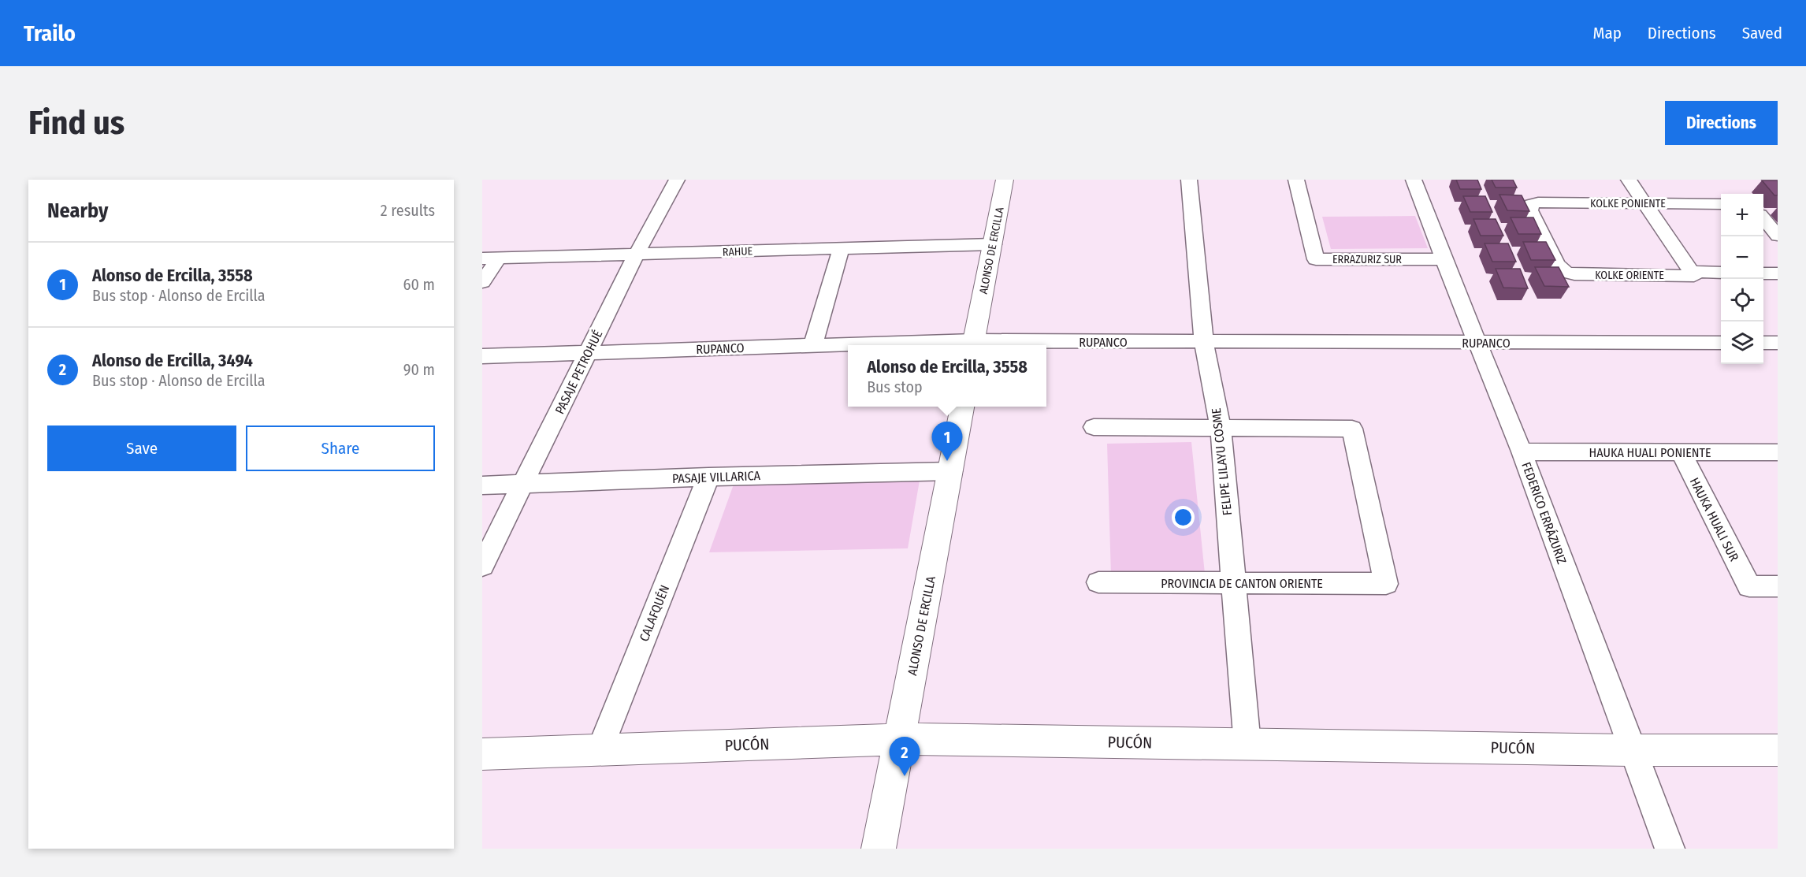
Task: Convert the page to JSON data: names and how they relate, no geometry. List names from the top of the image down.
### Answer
{
  "streets": {
    "street": [
      "KOLKE PONIENTE",
      "ALONSO DE ERCILLA",
      "RAHUE",
      "ERRAZURIZ SUR",
      "KOLKE ORIENTE",
      "RUPANCO",
      "PASAJE PETROHUÉ",
      "HAUKA HUALI PONIENTE",
      "FELIPE LILAYU COSME",
      "PASAJE VILLARICA",
      "FEDERICO ERRÁZURIZ",
      "HAUKA HUALI SUR",
      "PROVINCIA DE CANTON ORIENTE",
      "CALAFQUÉN",
      "PUCÓN"
    ]
  },
  "crossings": [
    ["KOLKE PONIENTE", "KOLKE ORIENTE"],
    ["ALONSO DE ERCILLA", "RAHUE"],
    ["ALONSO DE ERCILLA", "RUPANCO"],
    ["ALONSO DE ERCILLA", "PASAJE VILLARICA"],
    ["ALONSO DE ERCILLA", "PUCÓN"],
    ["RAHUE", "PASAJE PETROHUÉ"],
    ["ERRAZURIZ SUR", "FEDERICO ERRÁZURIZ"],
    ["RUPANCO", "PASAJE PETROHUÉ"],
    ["RUPANCO", "FELIPE LILAYU COSME"],
    ["RUPANCO", "FEDERICO ERRÁZURIZ"],
    ["PASAJE PETROHUÉ", "PASAJE VILLARICA"],
    ["HAUKA HUALI PONIENTE", "FEDERICO ERRÁZURIZ"],
    ["HAUKA HUALI PONIENTE", "HAUKA HUALI SUR"],
    ["FELIPE LILAYU COSME", "PROVINCIA DE CANTON ORIENTE"],
    ["FELIPE LILAYU COSME", "PUCÓN"],
    ["PASAJE VILLARICA", "CALAFQUÉN"],
    ["FEDERICO ERRÁZURIZ", "PUCÓN"],
    ["CALAFQUÉN", "PUCÓN"]
  ],
  "page": {
    "header": "Trailo",
    "nav": ["Map", "Directions", "Saved"],
    "buttons": [
      "Directions",
      ["Save", "Share"]
    ],
    "title": "Find us",
    "heading": ["Nearby", "2 results"],
    "map_buttons": ["+", "−"],
    "list": [
      {
        "mark": "1",
        "name": "Alonso de Ercilla, 3558",
        "note": "Bus stop · Alonso de Ercilla",
        "value": "60 m"
      },
      {
        "mark": "2",
        "name": "Alonso de Ercilla, 3494",
        "note": "Bus stop · Alonso de Ercilla",
        "value": "90 m"
      }
    ],
    "popup": ["Alonso de Ercilla, 3558", "Bus stop"],
    "pins": ["1", "2"]
  }
}
